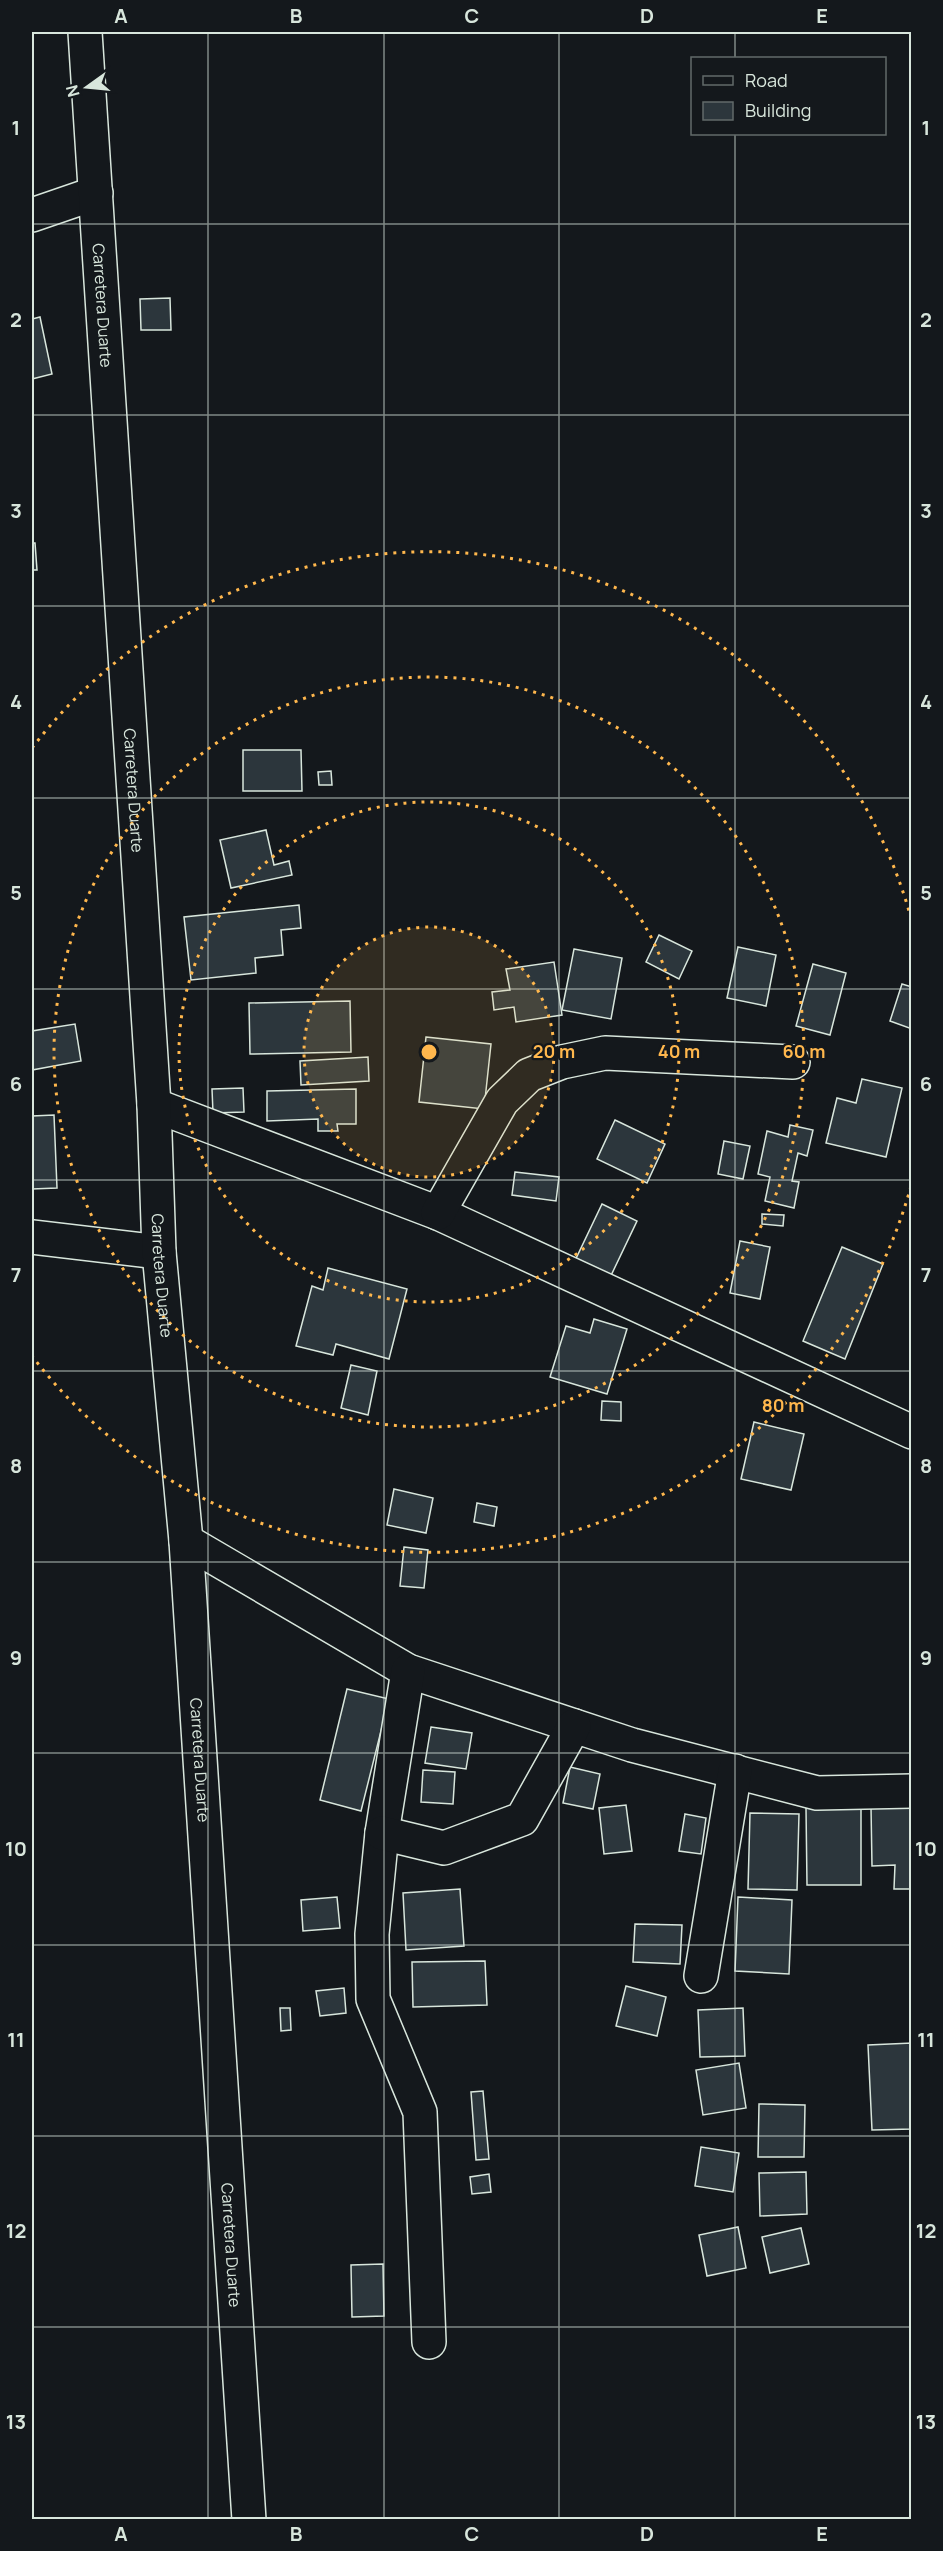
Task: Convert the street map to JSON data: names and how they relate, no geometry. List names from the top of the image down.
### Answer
{
  "streets": {
    "street": ["Carretera Duarte"]
  },
  "legend": ["Road", "Building"],
  "north": "left",
  "grid": {
    "columns": [
      "A",
      "B",
      "C",
      "D",
      "E"
    ],
    "rows": [
      "1",
      "2",
      "3",
      "4",
      "5",
      "6",
      "7",
      "8",
      "9",
      "10",
      "11",
      "12",
      "13"
    ]
  },
  "rings": [
    "20 m",
    "40 m",
    "60 m",
    "80 m"
  ]
}
